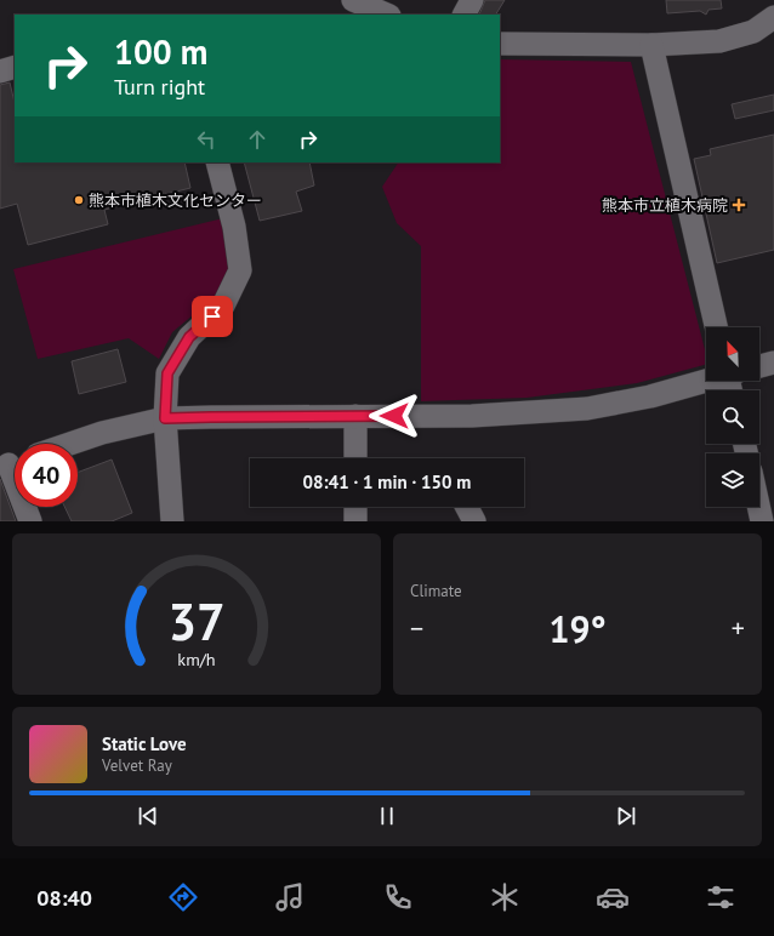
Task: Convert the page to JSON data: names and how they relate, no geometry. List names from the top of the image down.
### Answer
{
  "places": {
    "other": ["熊本市植木文化センター"],
    "health": ["熊本市立植木病院"]
  },
  "north": "top left",
  "page": {
    "turn": ["100 m", "Turn right"],
    "limit": "40",
    "trip": "08:41 · 1 min · 150 m",
    "tile": "Climate",
    "heat": ["−", "19°", "+"],
    "song": ["Static Love", "Velvet Ray"],
    "tabs": "08:40",
    "gauge": ["37", "km/h"]
  }
}
